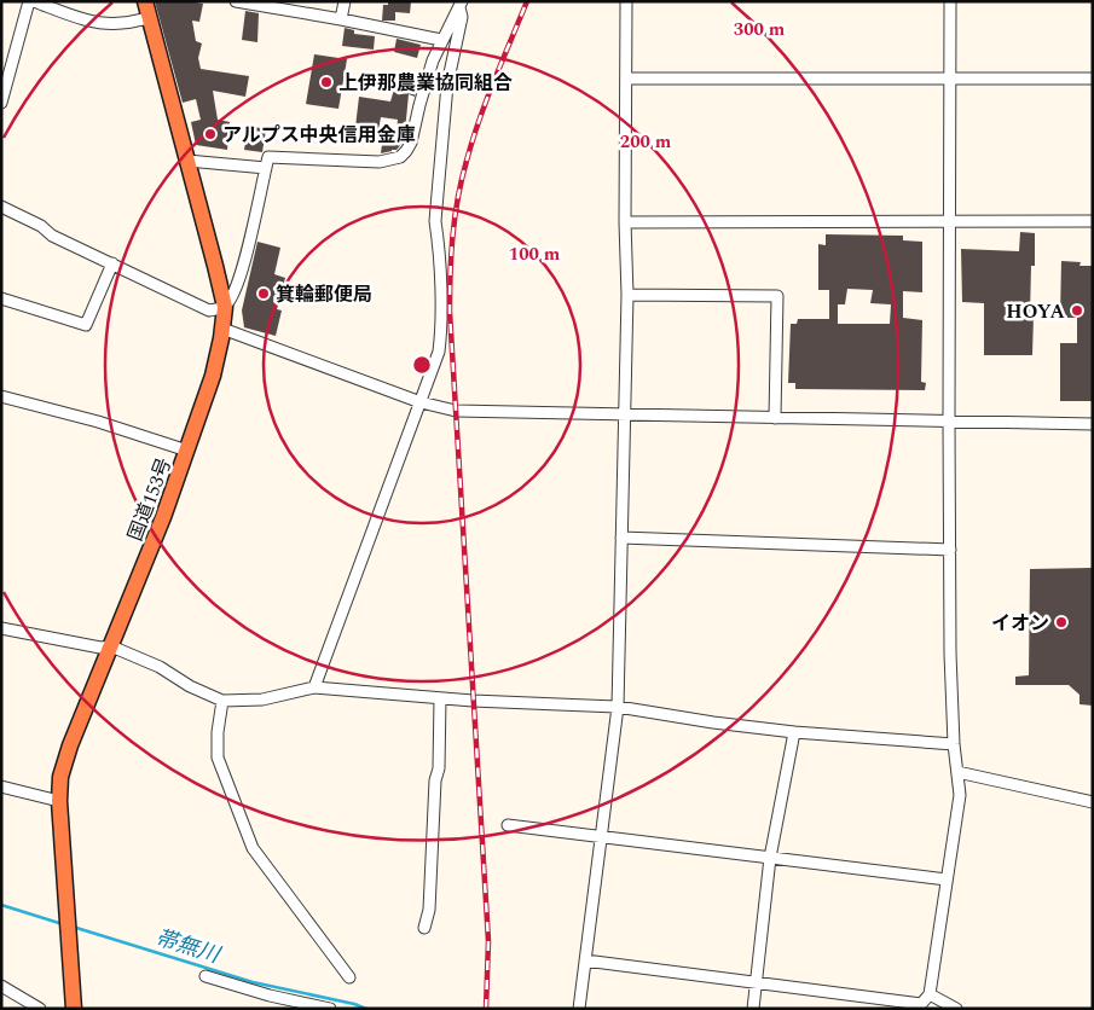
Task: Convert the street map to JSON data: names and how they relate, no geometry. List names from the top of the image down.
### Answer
{
  "streets": {
    "highway": ["国道153号"]
  },
  "water": ["帯無川"],
  "places": [
    "上伊那農業協同組合",
    "アルプス中央信用金庫",
    "箕輪郵便局",
    "HOYA",
    "イオン"
  ],
  "rings": ["300 m", "200 m", "100 m"]
}
